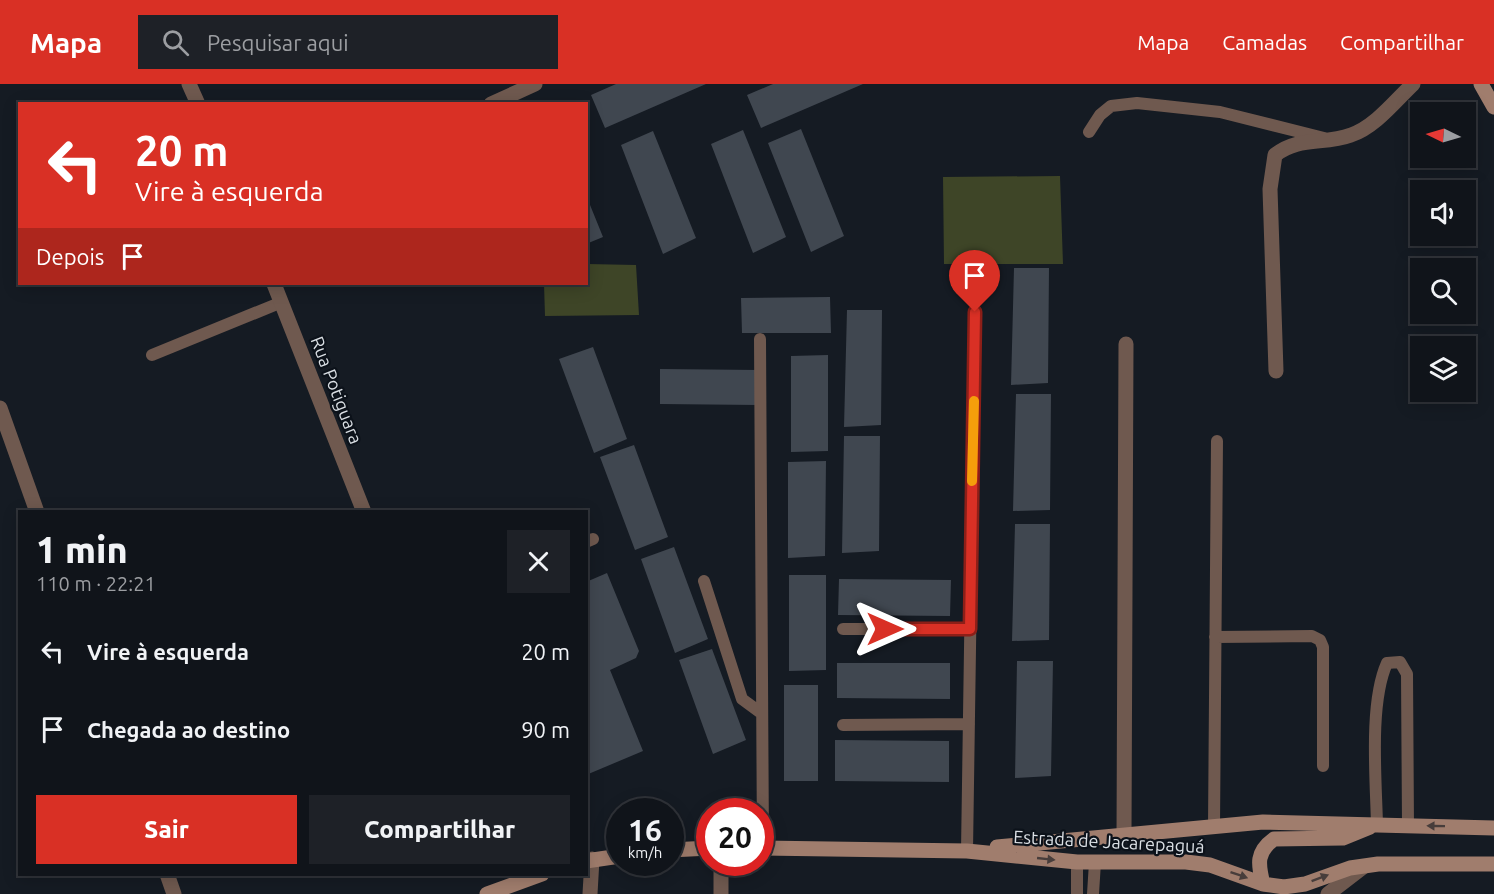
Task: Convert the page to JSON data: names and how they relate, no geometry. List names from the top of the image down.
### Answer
{
  "streets": {
    "main road": ["Estrada de Jacarepaguá"],
    "street": ["Rua Potiguara"]
  },
  "north": "left",
  "page": {
    "header": "Mapa",
    "search": "Pesquisar aqui",
    "nav": ["Mapa", "Camadas", "Compartilhar"],
    "turn": ["20 m", "Vire à esquerda"],
    "then": "Depois",
    "heading": ["1 min", "110 m · 22:21"],
    "list": [
      {
        "name": "Vire à esquerda",
        "value": "20 m"
      },
      {
        "name": "Chegada ao destino",
        "value": "90 m"
      }
    ],
    "buttons": ["Sair", "Compartilhar"],
    "speed": "16 km/h",
    "limit": "20"
  }
}
